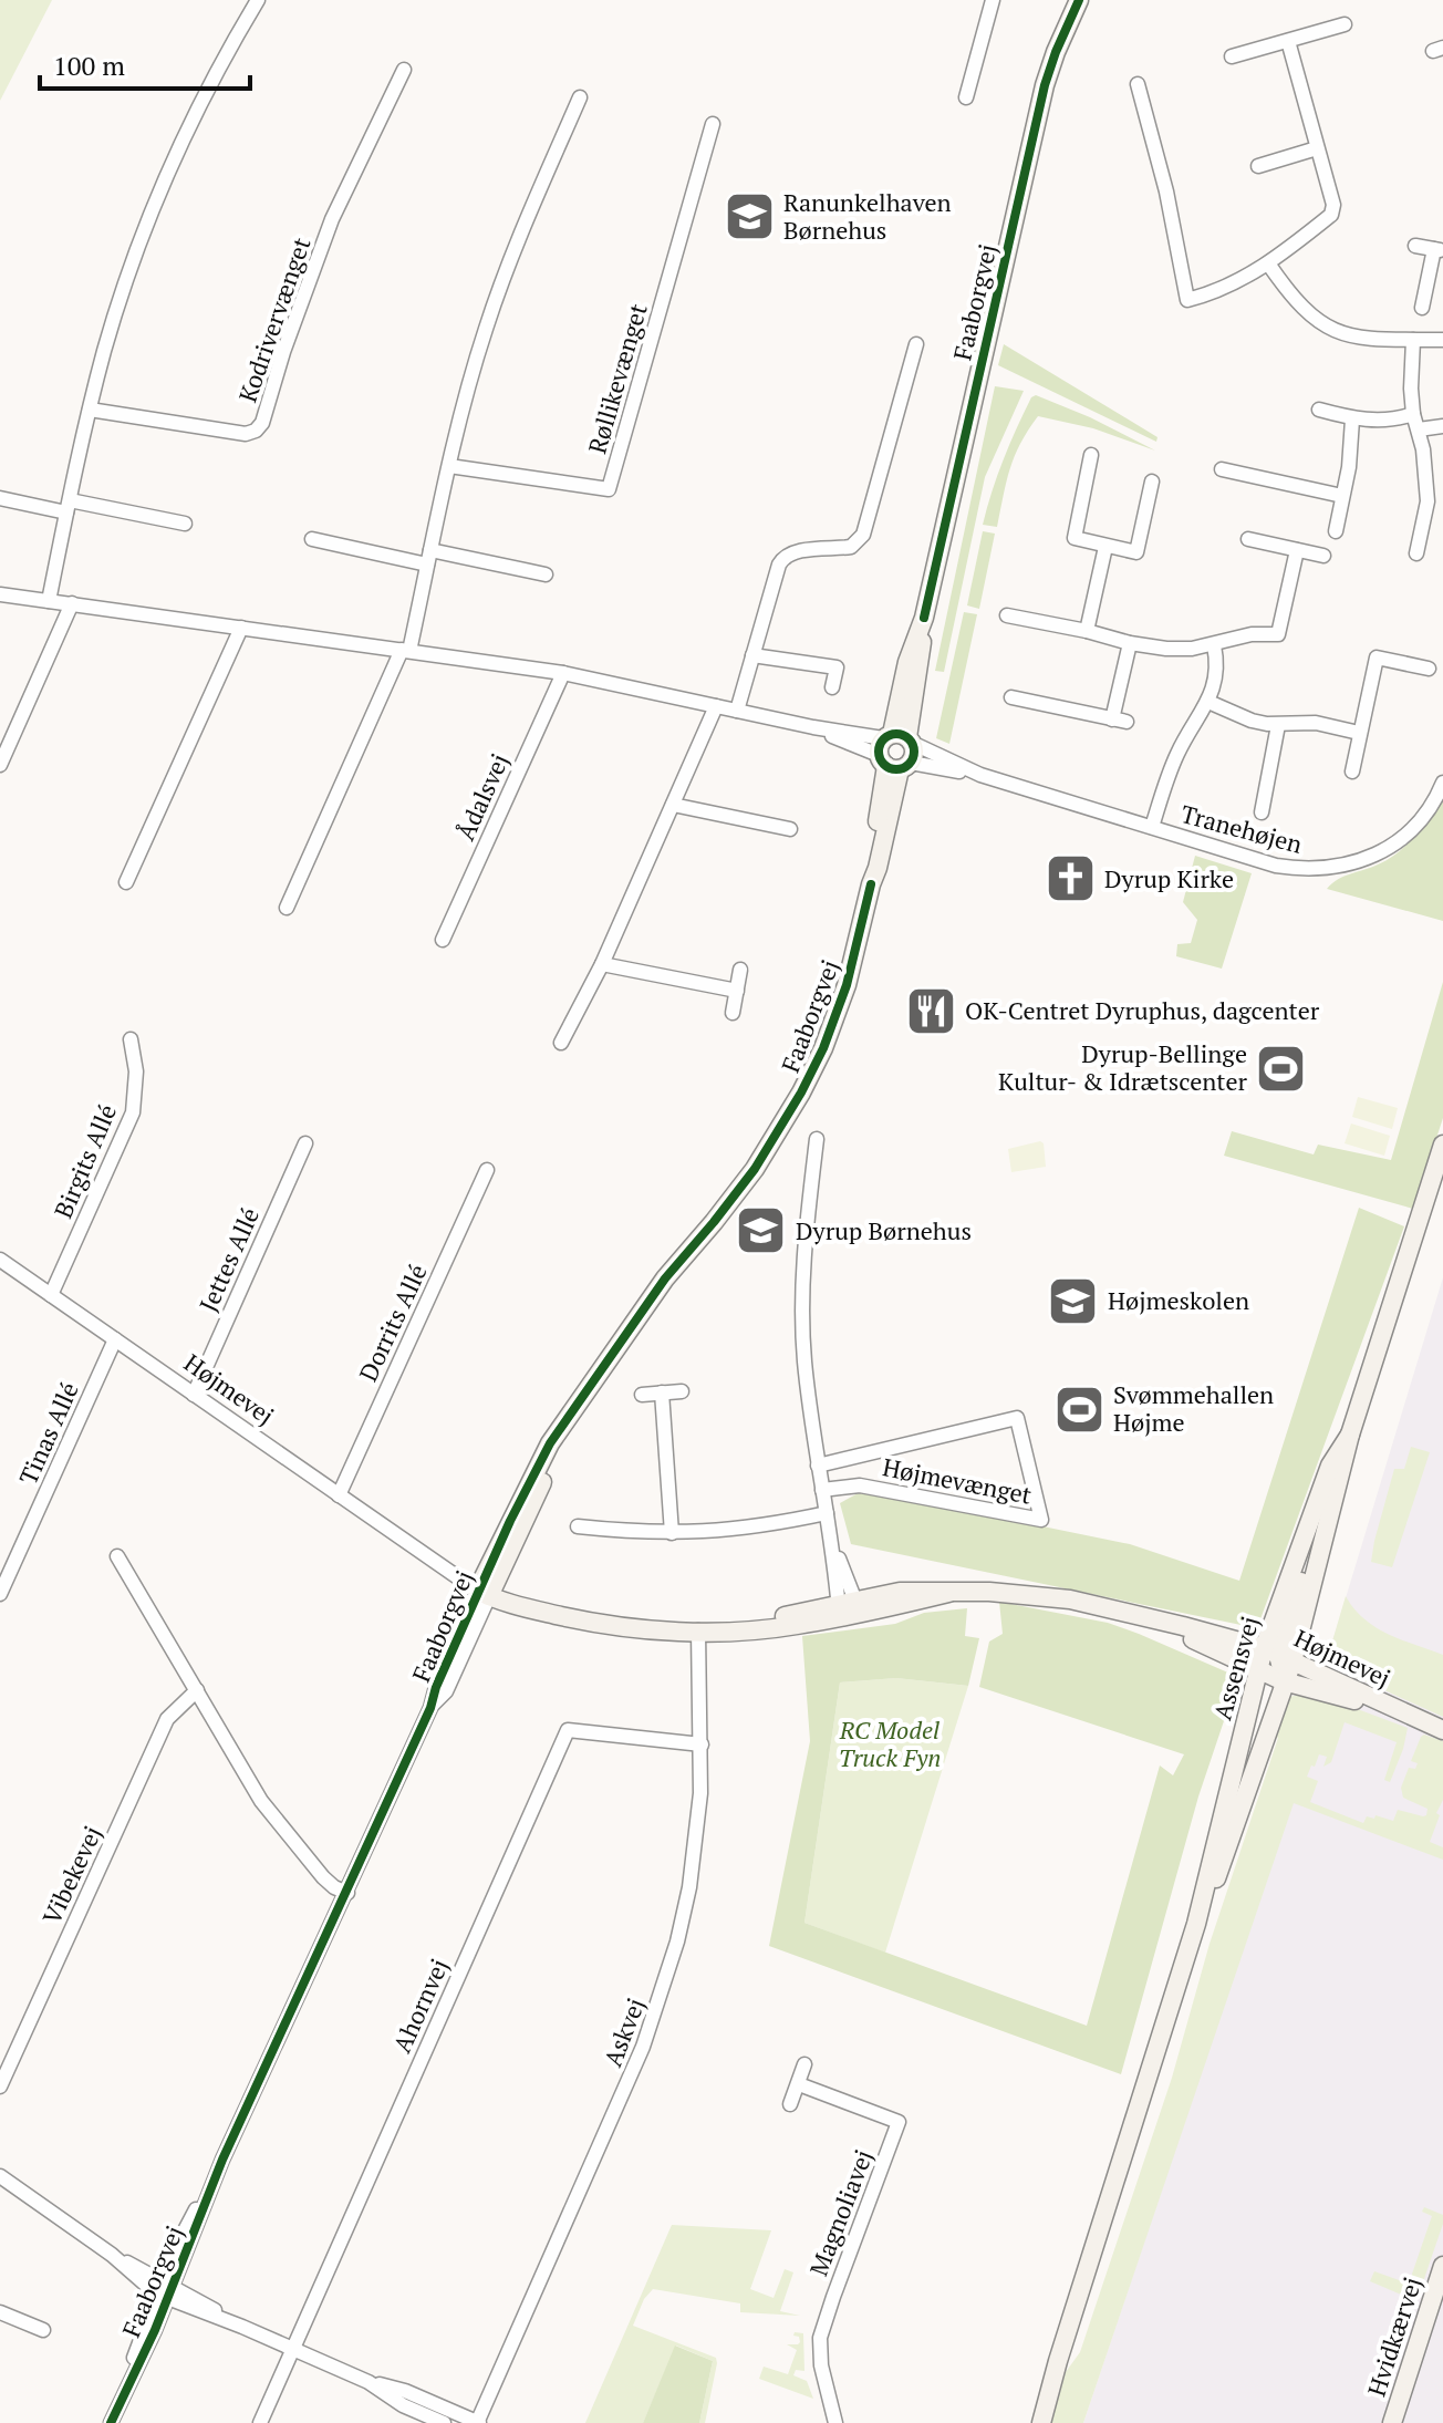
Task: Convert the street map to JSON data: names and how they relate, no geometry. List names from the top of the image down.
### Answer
{
  "streets": {
    "street": [
      "Faaborgvej",
      "Kodrivervænget",
      "Røllikevænget",
      "Ådalsvej",
      "Tranehøjen",
      "Birgits Allé",
      "Jettes Allé",
      "Dorrits Allé",
      "Højmevej",
      "Tinas Allé",
      "Højmevænget",
      "Assensvej",
      "Vibekevej",
      "Ahornvej",
      "Askvej",
      "Magnoliavej",
      "Hvidkærvej"
    ]
  },
  "crossings": [
    ["Faaborgvej", "Tranehøjen"],
    ["Faaborgvej", "Højmevej"],
    ["Birgits Allé", "Højmevej"],
    ["Jettes Allé", "Højmevej"],
    ["Dorrits Allé", "Højmevej"],
    ["Højmevej", "Tinas Allé"],
    ["Højmevej", "Assensvej"],
    ["Højmevej", "Askvej"],
    ["Ahornvej", "Askvej"]
  ],
  "parks": ["RC Model Truck Fyn"],
  "places": {
    "school or university": ["Ranunkelhaven Børnehus", "Dyrup Børnehus", "Højmeskolen"],
    "church": ["Dyrup Kirke"],
    "restaurant": ["OK-Centret Dyruphus, dagcenter"],
    "sports": ["Dyrup-Bellinge Kultur- & Idrætscenter", "Svømmehallen Højme"]
  },
  "scale_bar": "100 m"
}
